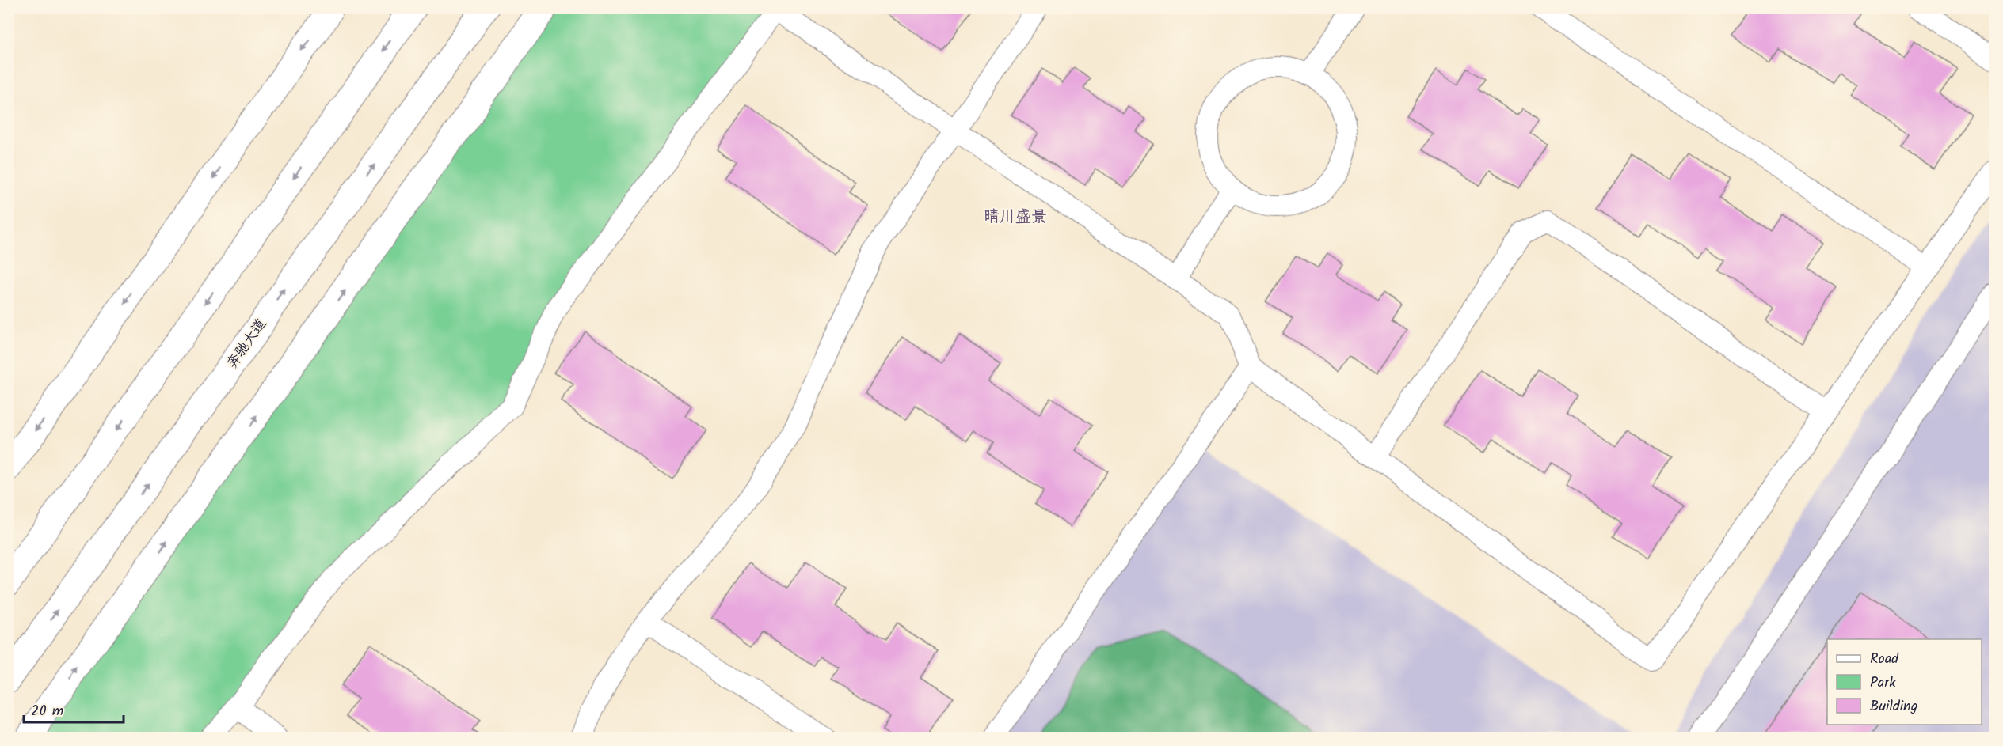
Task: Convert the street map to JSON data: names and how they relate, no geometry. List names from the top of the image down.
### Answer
{
  "streets": {
    "main road": ["奔驰大道"]
  },
  "districts": ["晴川盛景"],
  "legend": ["Road", "Park", "Building"],
  "scale_bar": "20 m"
}
